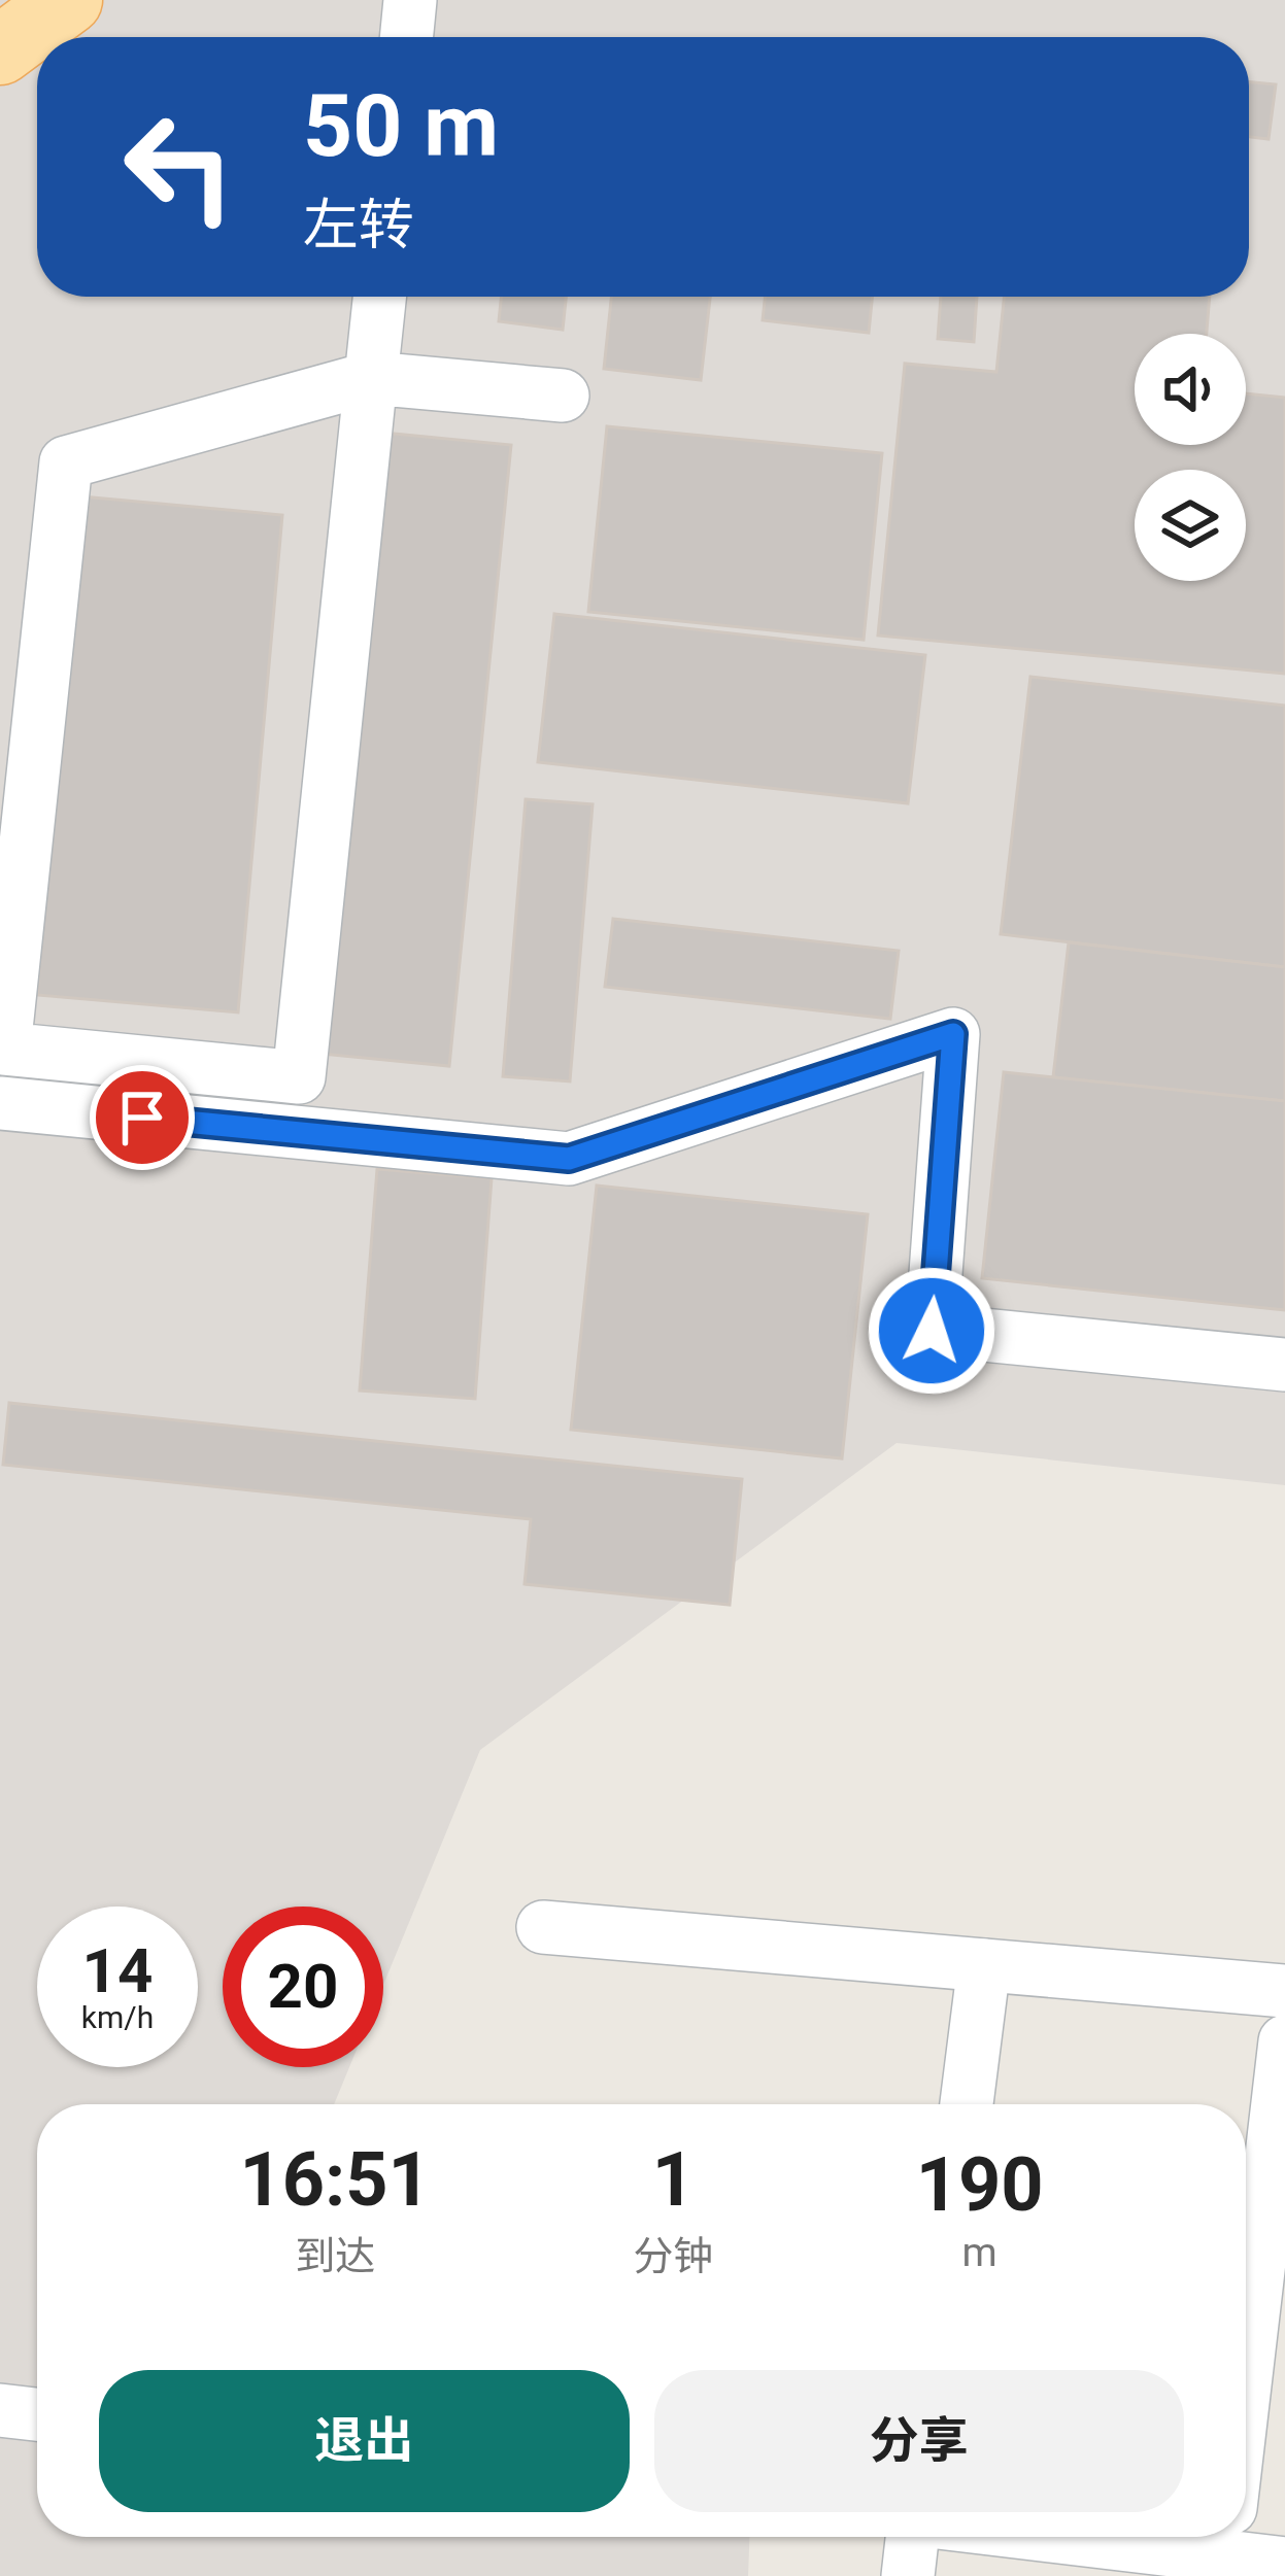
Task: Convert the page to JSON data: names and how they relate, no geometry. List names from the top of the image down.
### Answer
{
  "page": {
    "turn": ["50 m", "左转"],
    "speed": "14 km/h",
    "limit": "20",
    "eta": [
      "16:51",
      "到达",
      "1",
      "分钟",
      "190",
      "m"
    ],
    "buttons": ["退出", "分享"]
  }
}
